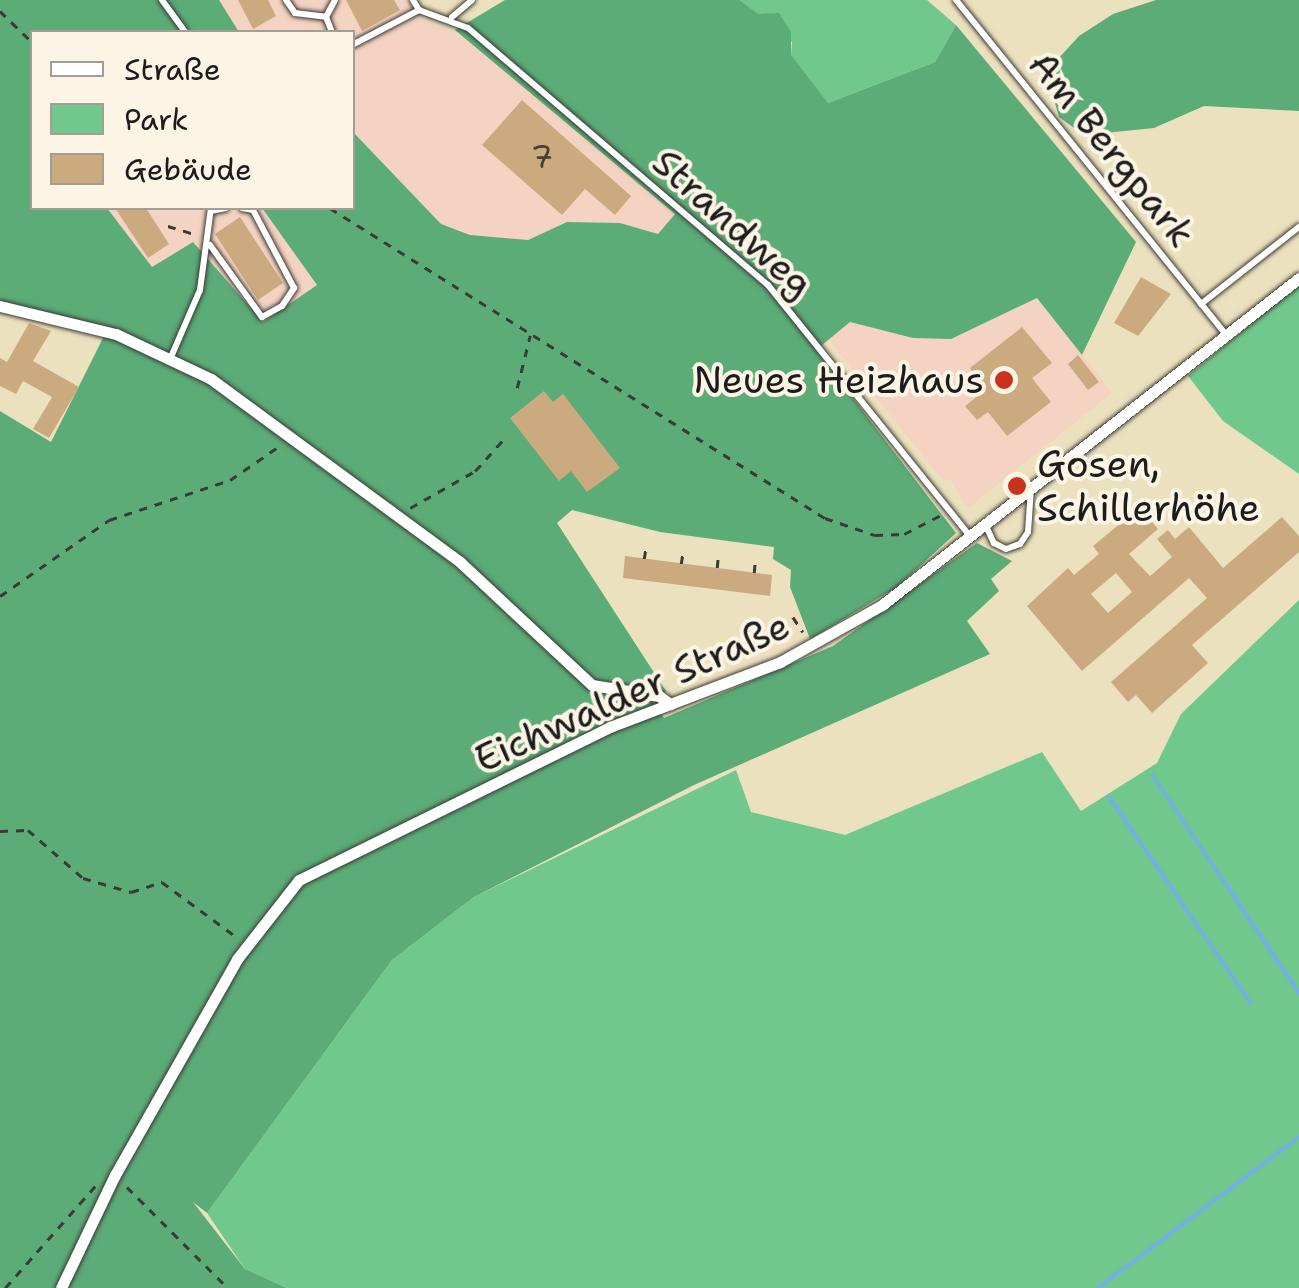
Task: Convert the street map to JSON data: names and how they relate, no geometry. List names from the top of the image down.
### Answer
{
  "streets": {
    "street": ["Eichwalder Straße"],
    "lane": ["Am Bergpark", "Strandweg"]
  },
  "crossings": [
    ["Am Bergpark", "Eichwalder Straße"],
    ["Strandweg", "Eichwalder Straße"]
  ],
  "places": ["Neues Heizhaus", "Gosen, Schillerhöhe"],
  "house_numbers": ["7"],
  "legend": ["Straße", "Park", "Gebäude"]
}
